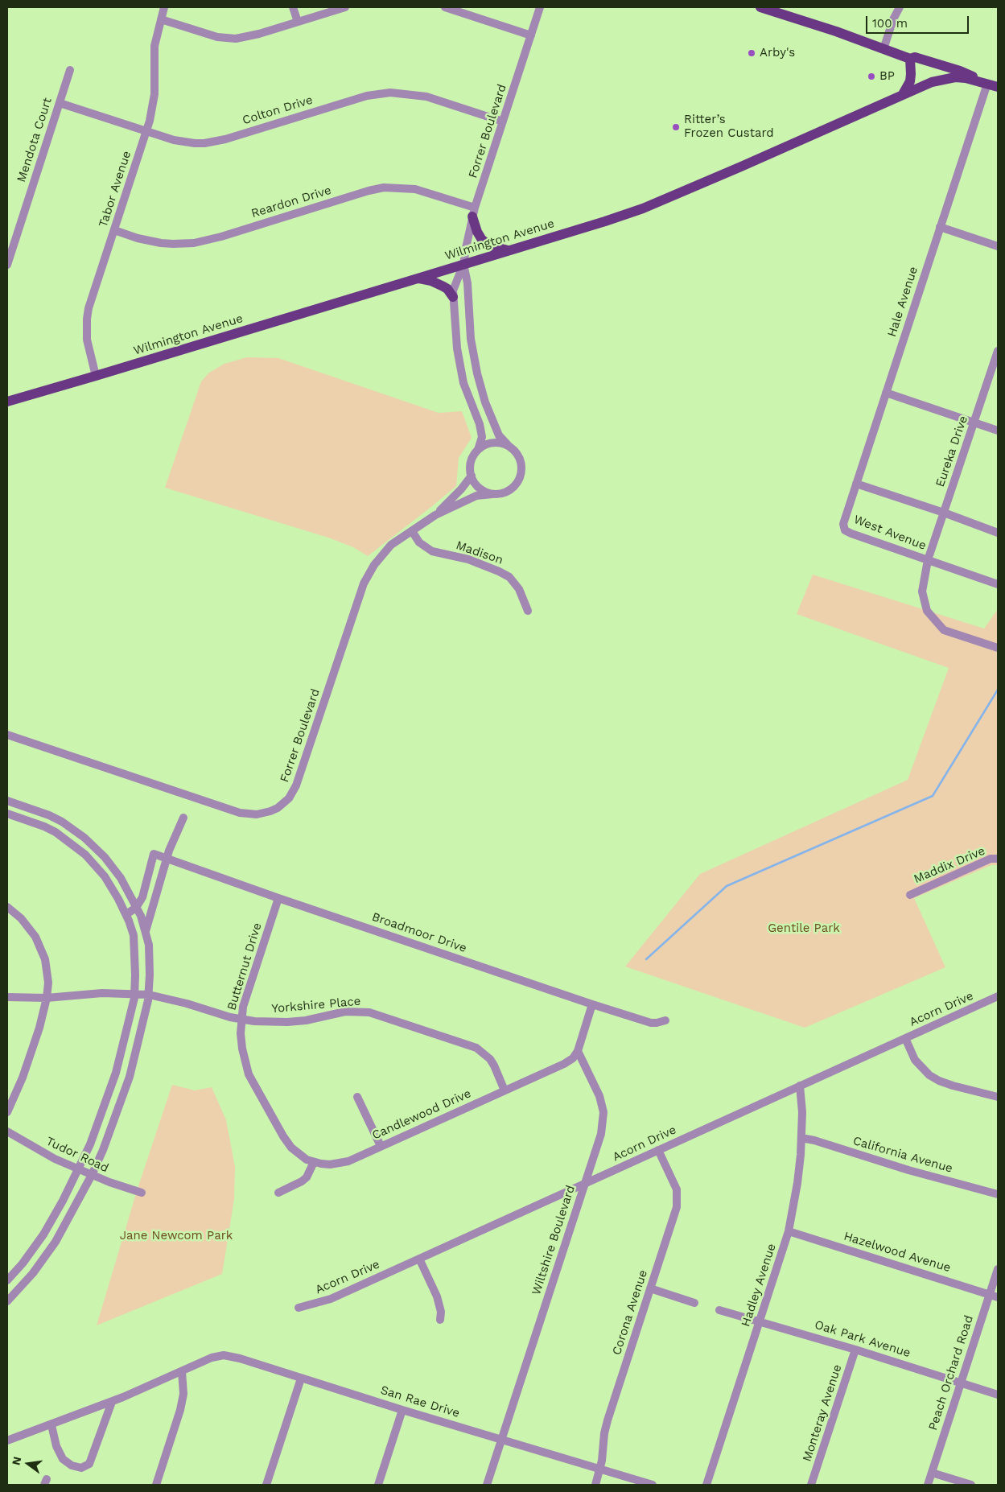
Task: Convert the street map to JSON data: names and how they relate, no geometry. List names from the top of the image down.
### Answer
{
  "streets": {
    "main road": ["Wilmington Avenue"],
    "street": [
      "Colton Drive",
      "Forrer Boulevard",
      "Mendota Court",
      "Tabor Avenue",
      "Reardon Drive",
      "Hale Avenue",
      "Eureka Drive",
      "West Avenue",
      "Madison",
      "Maddix Drive",
      "Broadmoor Drive",
      "Butternut Drive",
      "Yorkshire Place",
      "Acorn Drive",
      "Candlewood Drive",
      "Tudor Road",
      "California Avenue",
      "Wiltshire Boulevard",
      "Hazelwood Avenue",
      "Hadley Avenue",
      "Corona Avenue",
      "Oak Park Avenue",
      "Peach Orchard Road",
      "San Rae Drive",
      "Monteray Avenue"
    ]
  },
  "crossings": [
    ["Colton Drive", "Forrer Boulevard"],
    ["Colton Drive", "Mendota Court"],
    ["Colton Drive", "Tabor Avenue"],
    ["Forrer Boulevard", "Reardon Drive"],
    ["Forrer Boulevard", "Wilmington Avenue"],
    ["Forrer Boulevard", "Madison"],
    ["Tabor Avenue", "Reardon Drive"],
    ["Tabor Avenue", "Wilmington Avenue"],
    ["Wilmington Avenue", "Hale Avenue"],
    ["Hale Avenue", "West Avenue"],
    ["Eureka Drive", "West Avenue"],
    ["Broadmoor Drive", "Butternut Drive"],
    ["Butternut Drive", "Yorkshire Place"],
    ["Butternut Drive", "Candlewood Drive"],
    ["Yorkshire Place", "Candlewood Drive"],
    ["Acorn Drive", "Wiltshire Boulevard"],
    ["Acorn Drive", "Hadley Avenue"],
    ["Acorn Drive", "Corona Avenue"],
    ["Candlewood Drive", "Wiltshire Boulevard"],
    ["California Avenue", "Hadley Avenue"],
    ["Wiltshire Boulevard", "San Rae Drive"],
    ["Hazelwood Avenue", "Hadley Avenue"],
    ["Hazelwood Avenue", "Peach Orchard Road"],
    ["Hadley Avenue", "Oak Park Avenue"],
    ["Corona Avenue", "San Rae Drive"],
    ["Oak Park Avenue", "Peach Orchard Road"],
    ["Oak Park Avenue", "Monteray Avenue"]
  ],
  "parks": ["Gentile Park", "Jane Newcom Park"],
  "places": ["Arby's", "BP", "Ritter’s Frozen Custard"],
  "scale_bar": "100 m",
  "north": "left"
}
